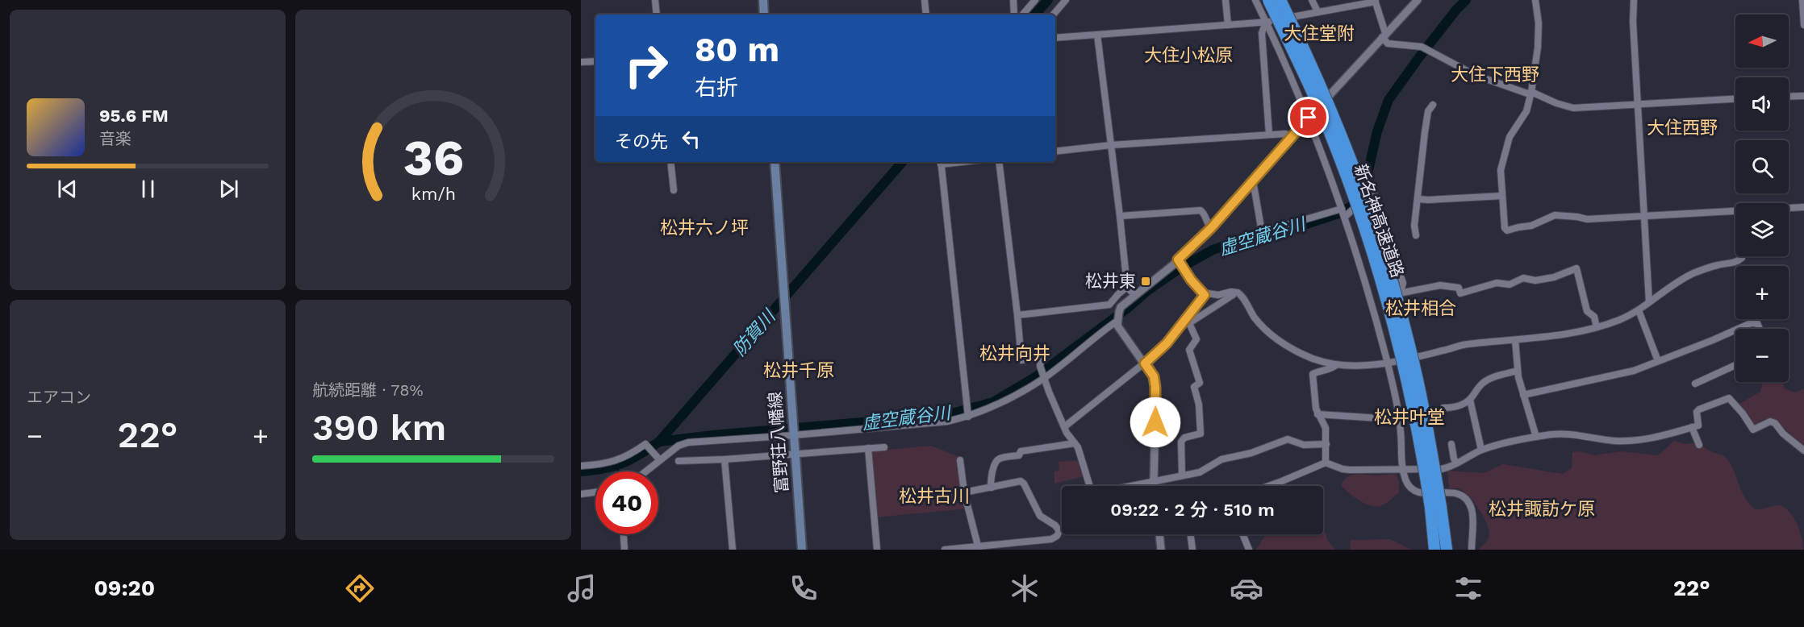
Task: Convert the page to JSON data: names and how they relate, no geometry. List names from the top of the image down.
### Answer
{
  "streets": {
    "highway": ["新名神高速道路"],
    "main road": ["富野荘八幡線"]
  },
  "districts": [
    "大住堂附",
    "大住小松原",
    "大住下西野",
    "大住西野",
    "松井六ノ坪",
    "松井相合",
    "松井向井",
    "松井千原",
    "松井叶堂",
    "松井古川",
    "松井諏訪ケ原"
  ],
  "water": ["虚空蔵谷川", "防賀川"],
  "places": {
    "transit": ["松井東"]
  },
  "north": "left",
  "page": {
    "map_buttons": ["+", "−"],
    "turn": ["80 m", "右折"],
    "song": ["95.6 FM", "音楽"],
    "then": "その先",
    "tile": [
      "エアコン",
      ["航続距離 · 78%", "390 km"]
    ],
    "heat": ["−", "22°", "+"],
    "limit": "40",
    "trip": "09:22 · 2 分 · 510 m",
    "tabs": ["09:20", "22°"],
    "gauge": ["36", "km/h"]
  }
}
